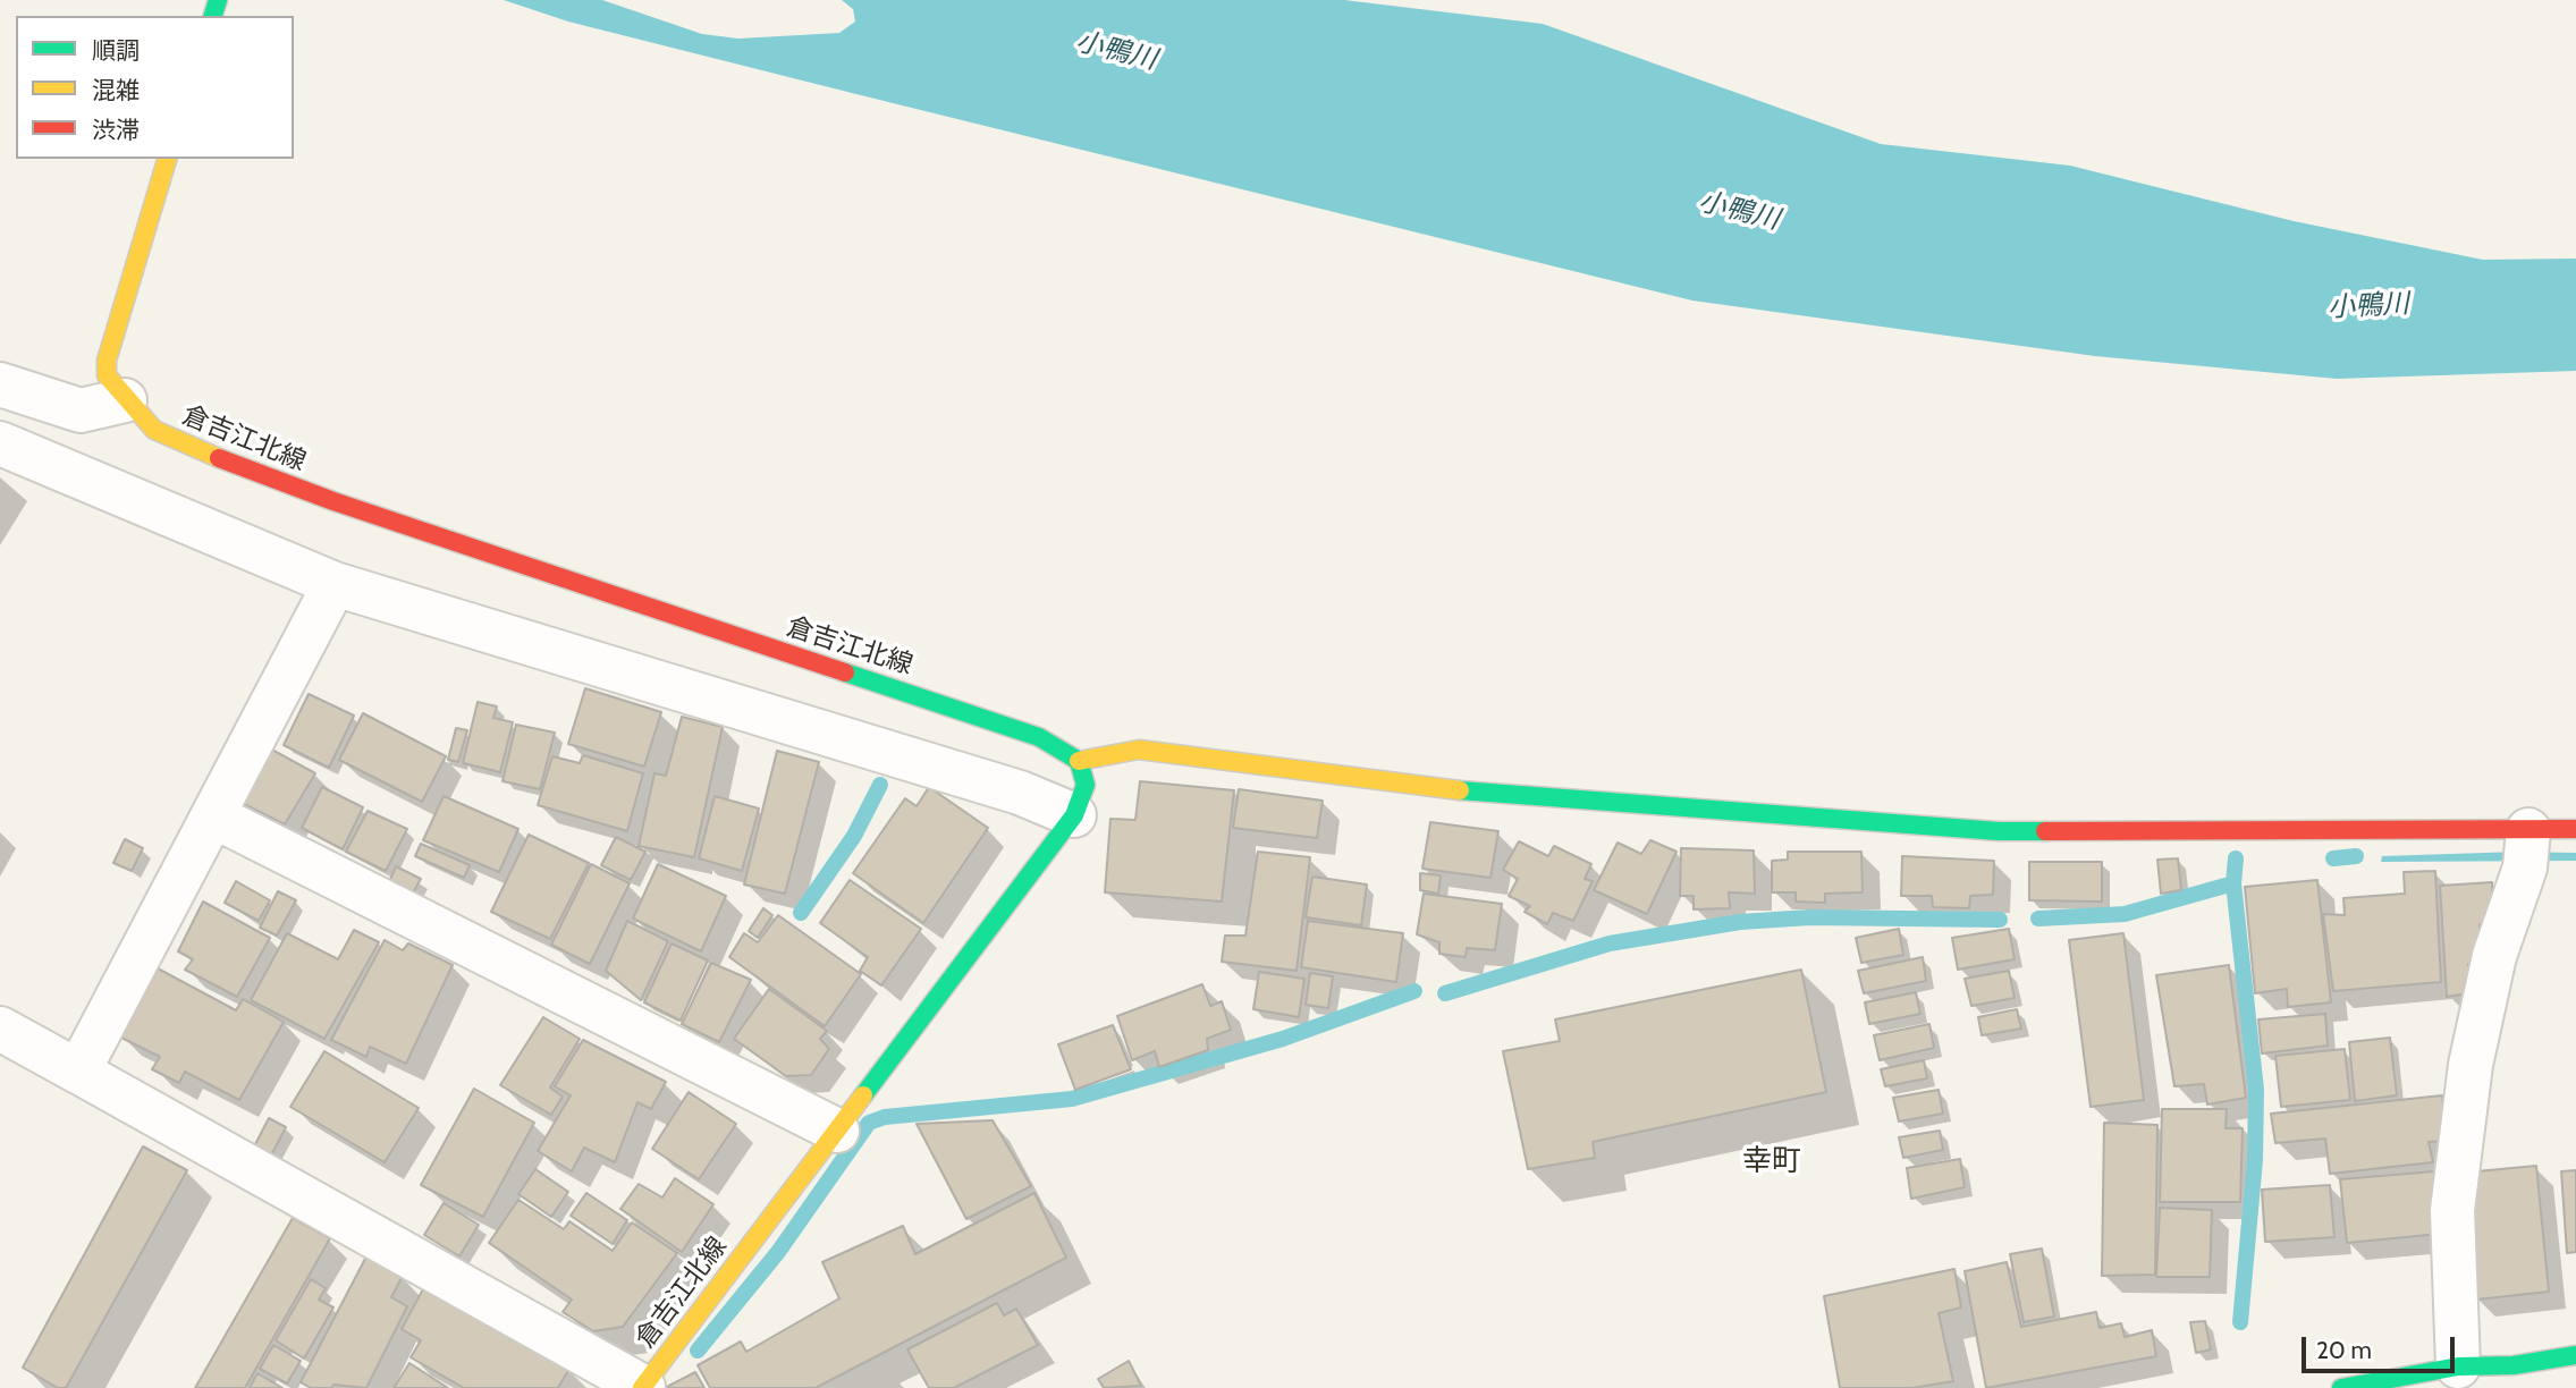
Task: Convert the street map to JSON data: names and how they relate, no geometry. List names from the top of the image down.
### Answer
{
  "streets": {
    "main road": ["倉吉江北線"]
  },
  "districts": ["幸町"],
  "water": ["小鴨川"],
  "legend": ["順調", "混雑", "渋滞"],
  "scale_bar": "20 m"
}
